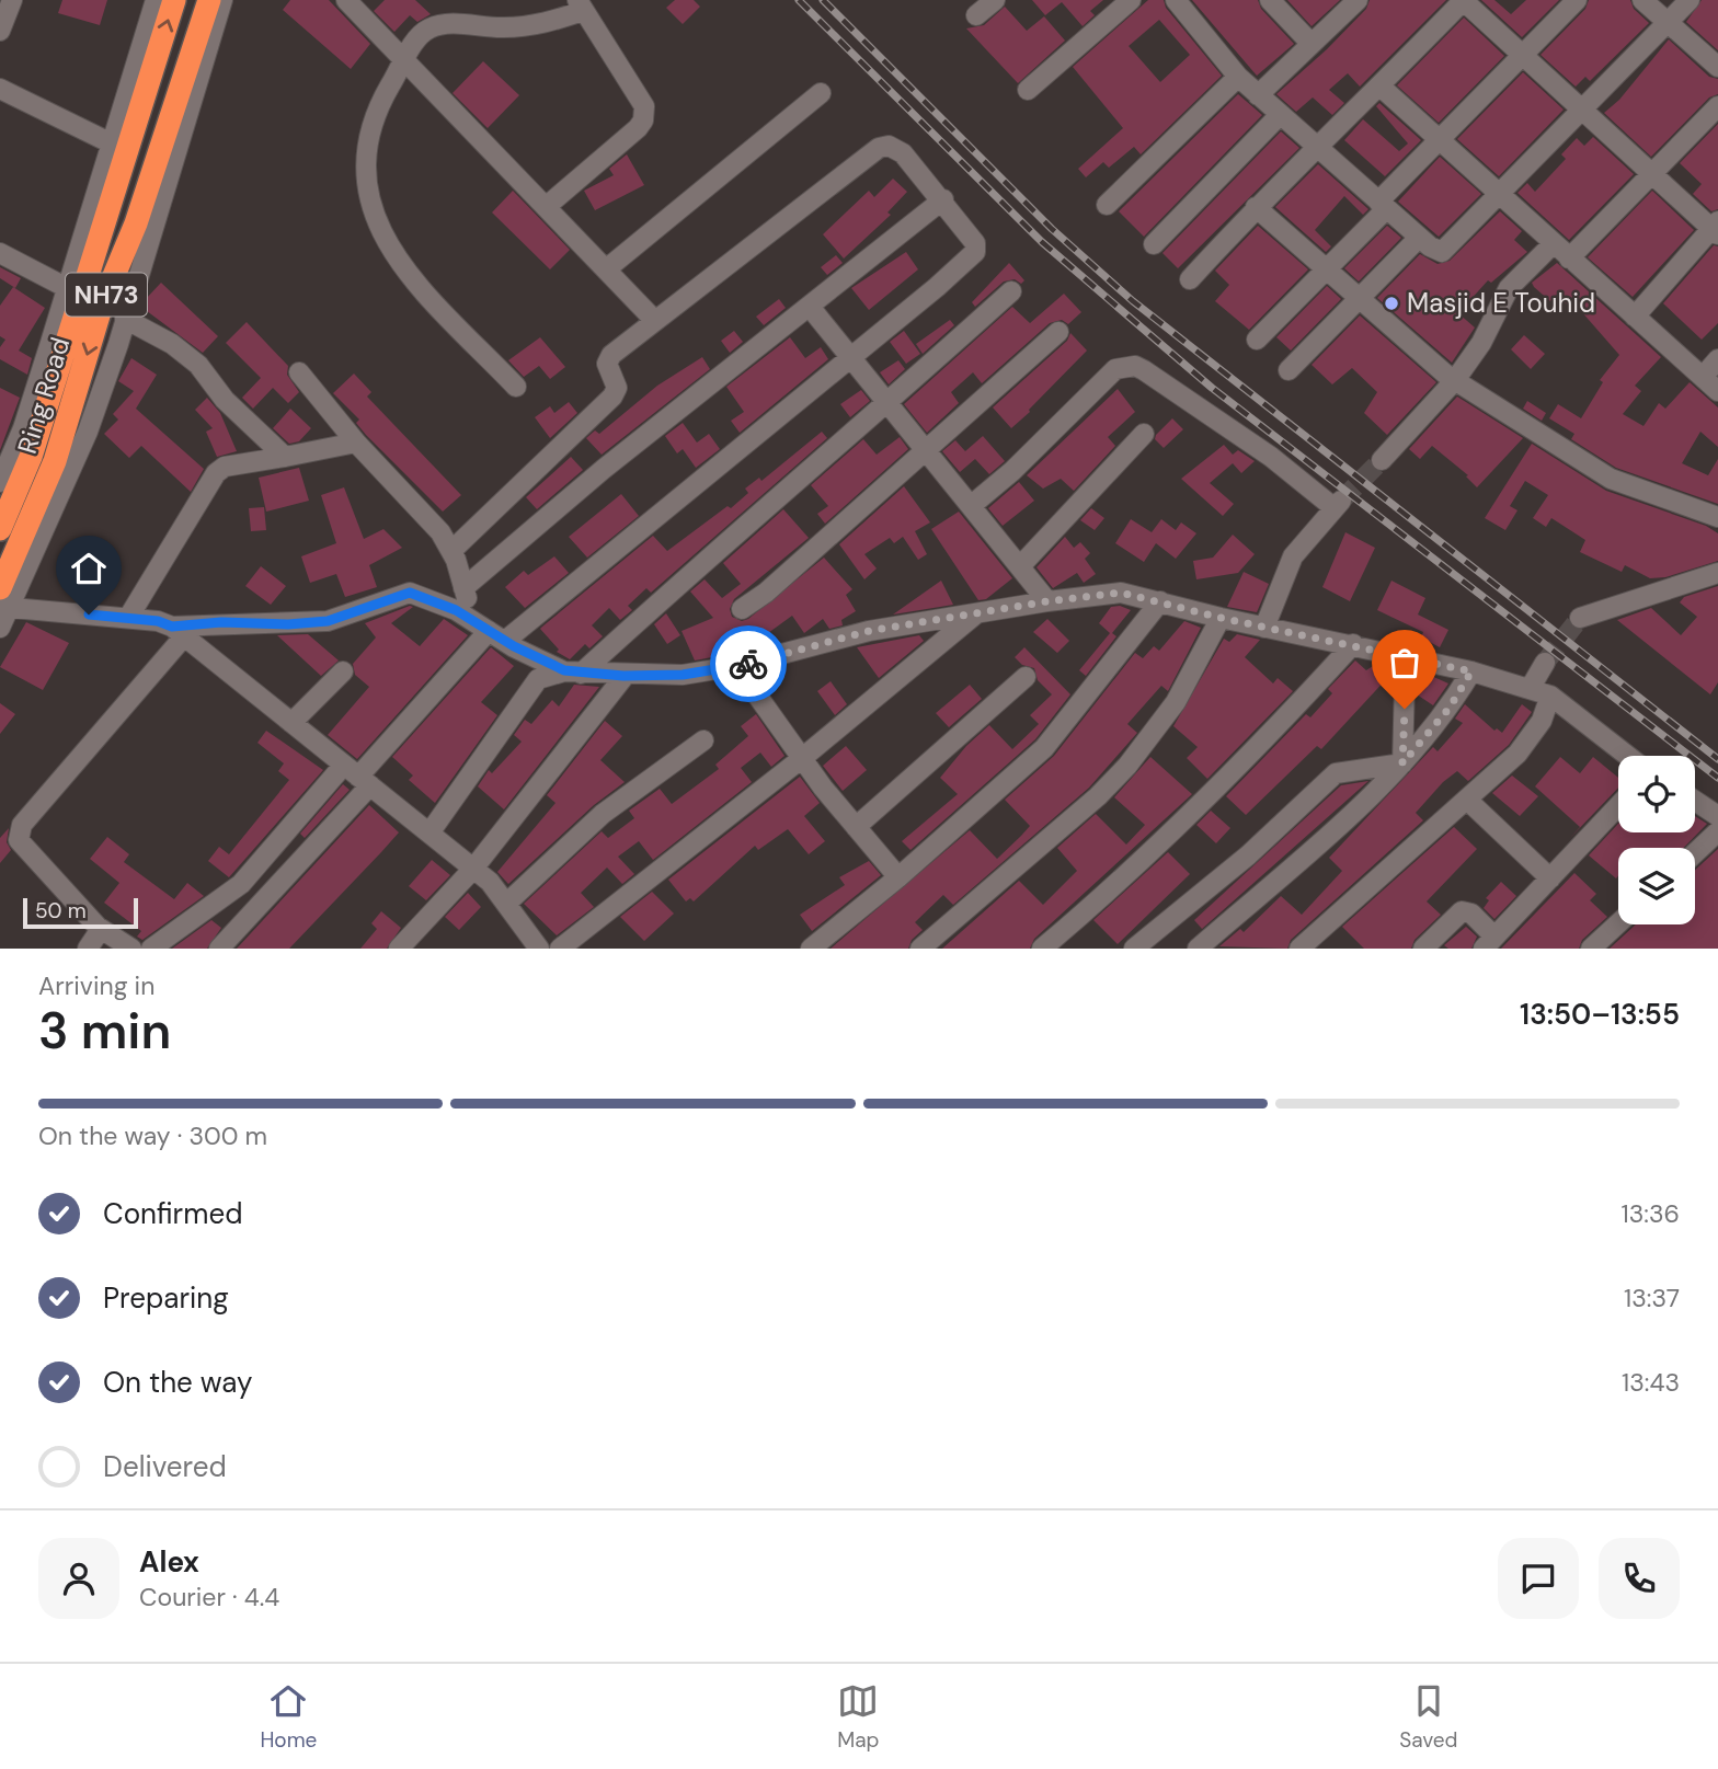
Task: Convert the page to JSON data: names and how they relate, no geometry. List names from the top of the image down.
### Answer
{
  "streets": {
    "highway": ["NH73", "Ring Road"]
  },
  "places": ["Masjid E Touhid"],
  "scale_bar": "50 m",
  "page": {
    "scale": "50 m",
    "heading": ["3 min", "Arriving in", "13:50–13:55"],
    "panel": ["Alex", "Courier · 4.4"],
    "bar": "On the way · 300 m",
    "list": [
      ["Confirmed", "13:36"],
      ["Preparing", "13:37"],
      ["On the way", "13:43"],
      "Delivered"
    ],
    "tabs": ["Home", "Map", "Saved"]
  }
}
